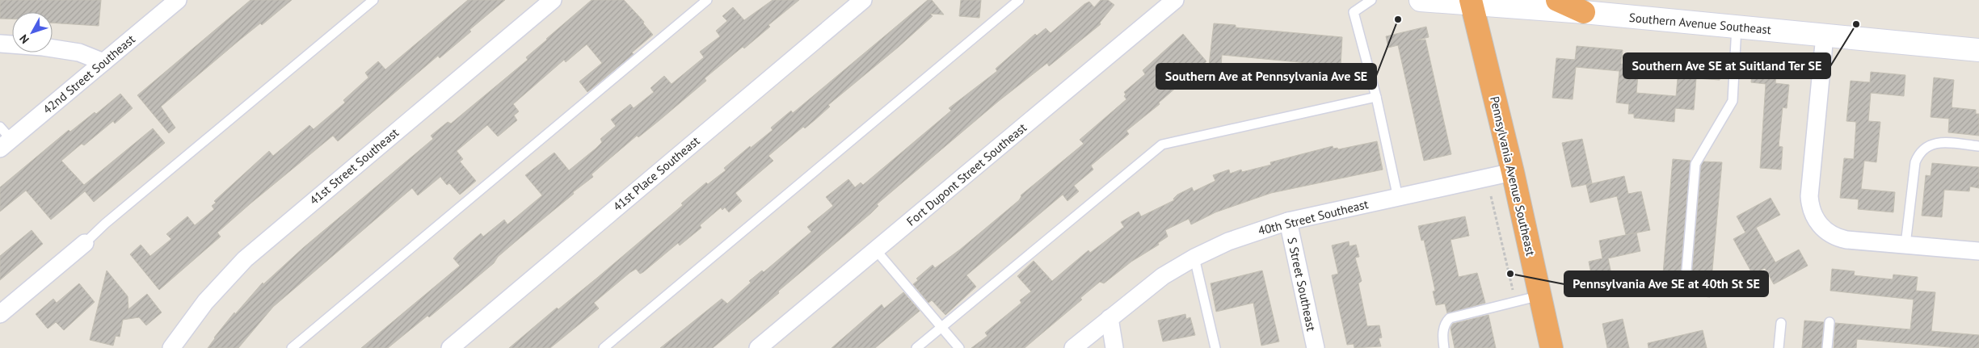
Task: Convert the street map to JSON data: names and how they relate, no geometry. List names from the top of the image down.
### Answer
{
  "streets": {
    "highway": ["Pennsylvania Avenue Southeast"],
    "main road": ["Southern Avenue Southeast"],
    "street": [
      "42nd Street Southeast",
      "41st Street Southeast",
      "41st Place Southeast",
      "Fort Dupont Street Southeast",
      "40th Street Southeast",
      "S Street Southeast"
    ]
  },
  "crossings": [
    ["Southern Avenue Southeast", "Pennsylvania Avenue Southeast"],
    ["Pennsylvania Avenue Southeast", "40th Street Southeast"],
    ["40th Street Southeast", "S Street Southeast"]
  ],
  "places": ["Southern Ave at Pennsylvania Ave SE", "Southern Ave SE at Suitland Ter SE", "Pennsylvania Ave SE at 40th St SE"],
  "north": "bottom left"
}
